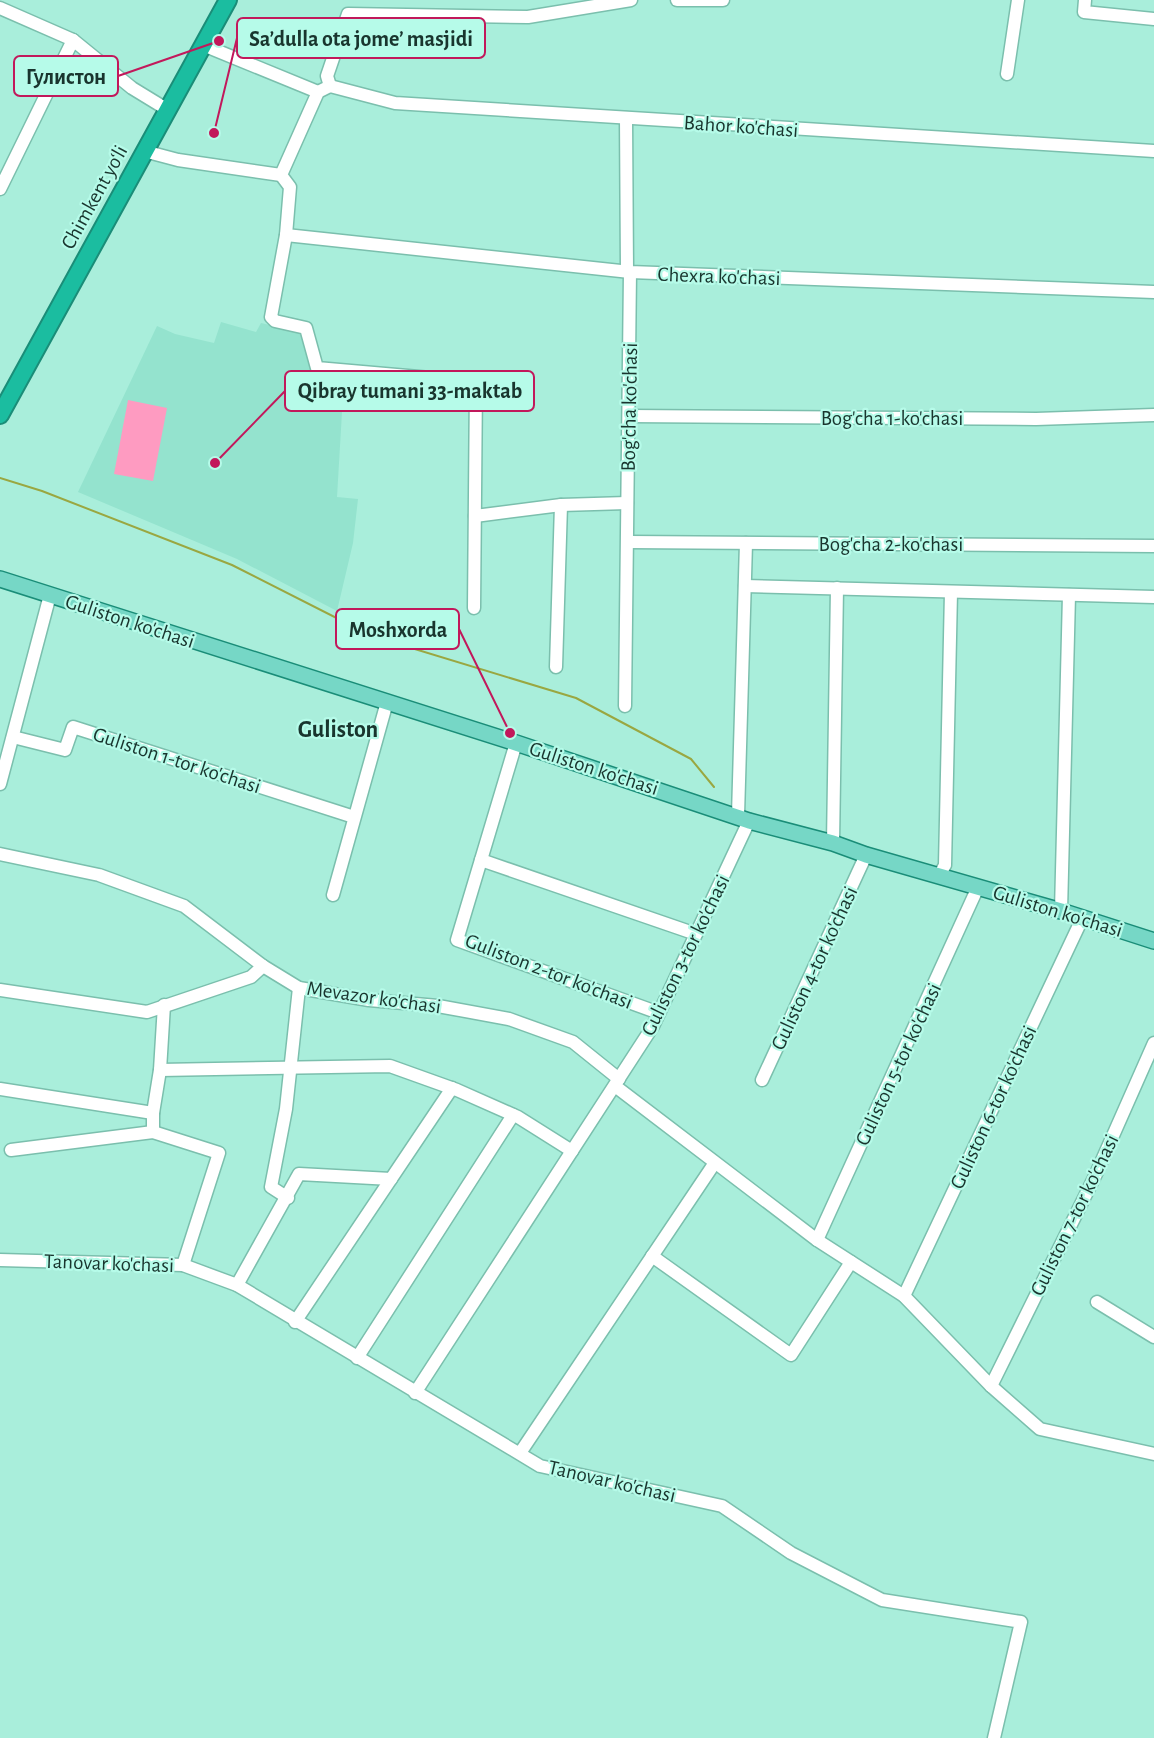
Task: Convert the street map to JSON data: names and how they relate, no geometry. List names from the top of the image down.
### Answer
{
  "streets": {
    "highway": ["Chimkent yo‘li"],
    "main road": ["Guliston ko'chasi"],
    "street": [
      "Bahor ko'chasi",
      "Chexra ko'chasi",
      "Bog'cha ko'chasi",
      "Bog'cha 1-ko'chasi",
      "Bog'cha 2-ko'chasi",
      "Guliston 1-tor ko'chasi",
      "Guliston 3-tor ko'chasi",
      "Guliston 4-tor ko'chasi",
      "Guliston 2-tor ko'chasi",
      "Mevazor ko'chasi",
      "Guliston 5-tor ko'chasi",
      "Guliston 6-tor ko'chasi",
      "Guliston 7-tor ko'chasi",
      "Tanovar ko'chasi"
    ]
  },
  "crossings": [
    ["Bahor ko'chasi", "Bog'cha ko'chasi"],
    ["Chexra ko'chasi", "Bog'cha ko'chasi"],
    ["Bog'cha ko'chasi", "Bog'cha 1-ko'chasi"],
    ["Bog'cha ko'chasi", "Bog'cha 2-ko'chasi"],
    ["Guliston ko'chasi", "Guliston 3-tor ko'chasi"],
    ["Guliston ko'chasi", "Guliston 4-tor ko'chasi"],
    ["Guliston ko'chasi", "Guliston 2-tor ko'chasi"],
    ["Guliston ko'chasi", "Guliston 5-tor ko'chasi"],
    ["Guliston ko'chasi", "Guliston 6-tor ko'chasi"],
    ["Guliston 3-tor ko'chasi", "Guliston 2-tor ko'chasi"],
    ["Guliston 3-tor ko'chasi", "Mevazor ko'chasi"],
    ["Guliston 3-tor ko'chasi", "Tanovar ko'chasi"],
    ["Mevazor ko'chasi", "Guliston 5-tor ko'chasi"],
    ["Mevazor ko'chasi", "Guliston 6-tor ko'chasi"],
    ["Mevazor ko'chasi", "Guliston 7-tor ko'chasi"]
  ],
  "districts": ["Guliston"],
  "places": [
    "Гулистон",
    "Sa’dulla ota jome’ masjidi",
    "Qibray tumani 33-maktab",
    "Moshxorda"
  ]
}
